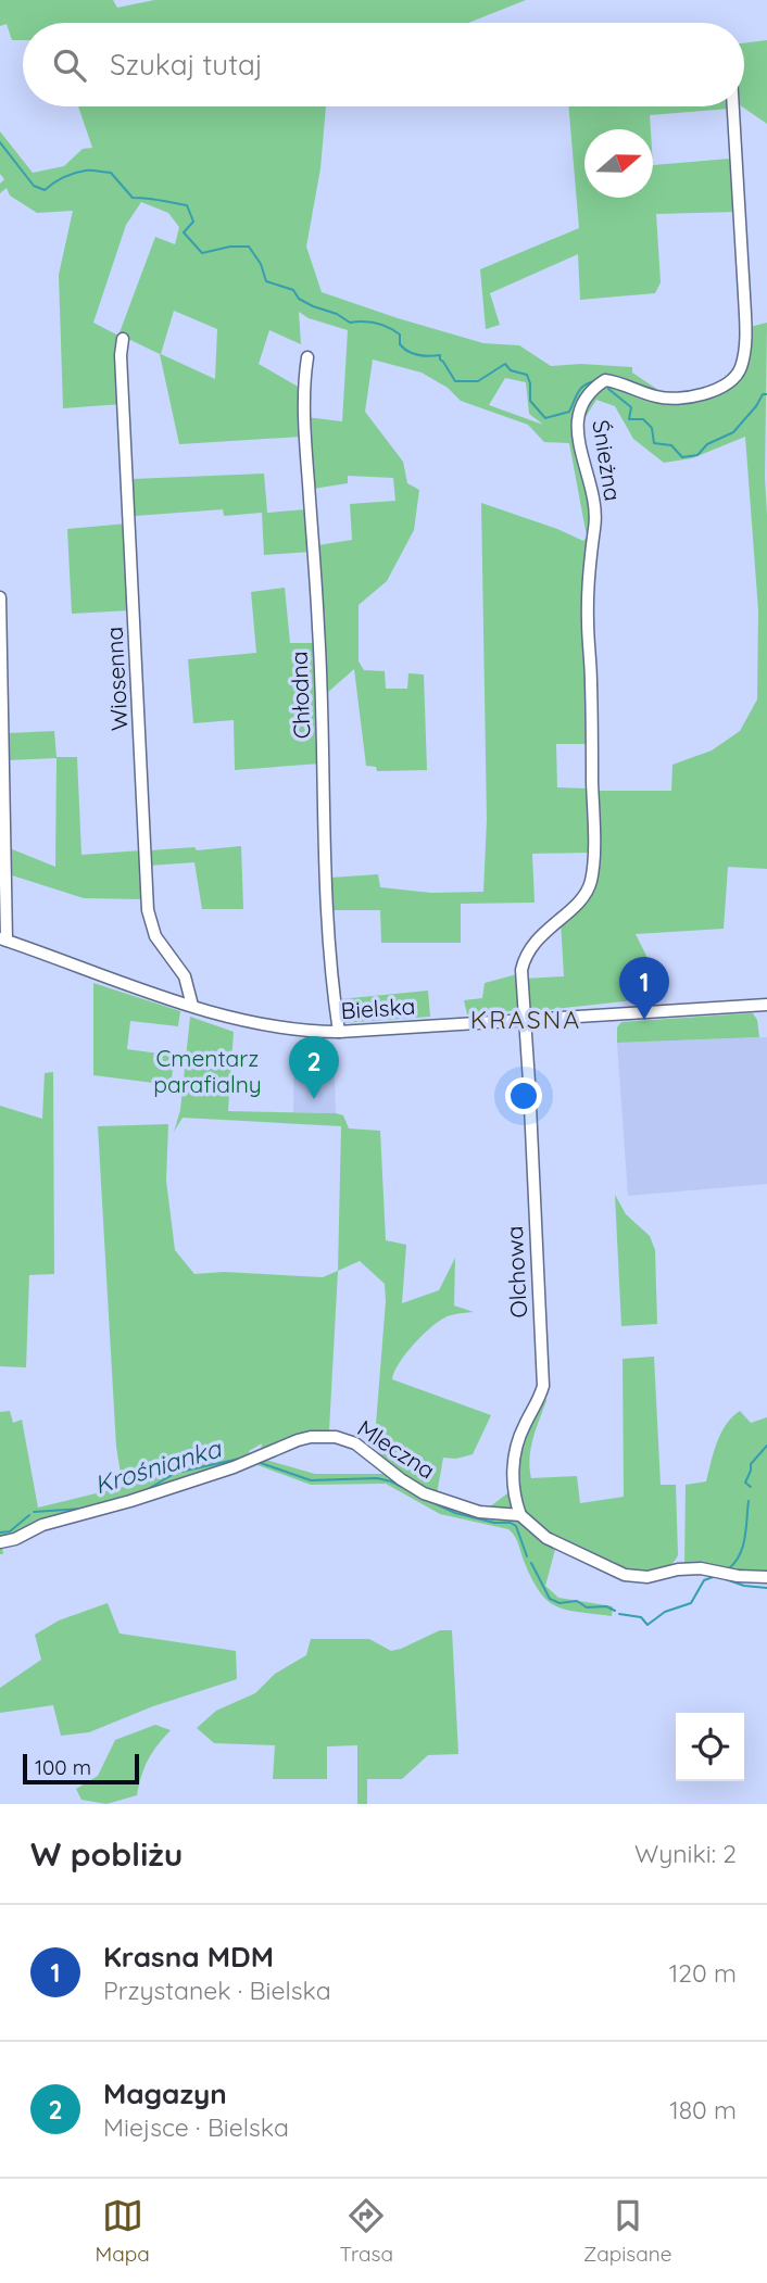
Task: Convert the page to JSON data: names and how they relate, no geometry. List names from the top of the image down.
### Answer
{
  "streets": {
    "street": [
      "Śnieżna",
      "Wiosenna",
      "Chłodna",
      "Bielska",
      "Olchowa",
      "Mleczna"
    ]
  },
  "crossings": [
    ["Śnieżna", "Bielska"],
    ["Śnieżna", "Olchowa"],
    ["Wiosenna", "Bielska"],
    ["Chłodna", "Bielska"],
    ["Bielska", "Olchowa"],
    ["Olchowa", "Mleczna"]
  ],
  "districts": ["KRASNA"],
  "water": ["Krośnianka"],
  "parks": ["Cmentarz parafialny"],
  "scale_bar": "100 m",
  "north": "right",
  "page": {
    "search": "Szukaj tutaj",
    "pins": ["1", "2"],
    "scale": "100 m",
    "heading": ["W pobliżu", "Wyniki: 2"],
    "list": [
      {
        "mark": "1",
        "name": "Krasna MDM",
        "note": "Przystanek · Bielska",
        "value": "120 m"
      },
      {
        "mark": "2",
        "name": "Magazyn",
        "note": "Miejsce · Bielska",
        "value": "180 m"
      }
    ],
    "nav": ["Mapa", "Trasa", "Zapisane"]
  }
}
